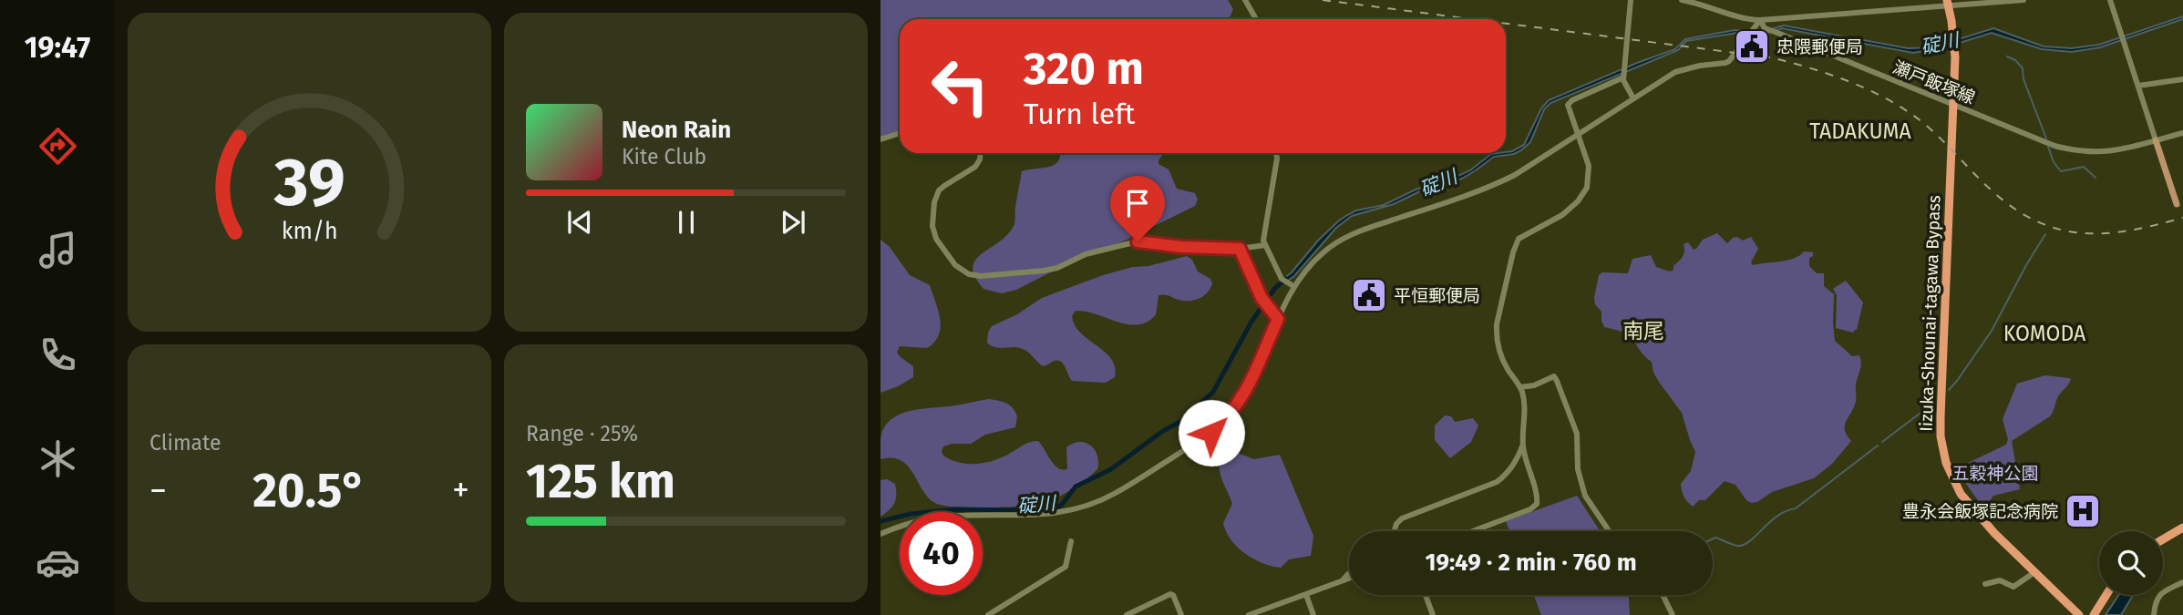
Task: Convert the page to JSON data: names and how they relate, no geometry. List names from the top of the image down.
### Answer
{
  "streets": {
    "highway": ["Iizuka-Shounai-tagawa Bypass"],
    "street": ["瀬戸飯塚線"]
  },
  "districts": ["TADAKUMA", "南尾", "KOMODA"],
  "water": ["碇川"],
  "parks": ["五穀神公園"],
  "places": {
    "public building": ["忠隈郵便局", "平恒郵便局"],
    "hospital": ["豊永会飯塚記念病院"]
  },
  "page": {
    "tabs": "19:47",
    "turn": ["320 m", "Turn left"],
    "song": ["Neon Rain", "Kite Club"],
    "tile": [
      "Climate",
      ["Range · 25%", "125 km"]
    ],
    "heat": ["−", "20.5°", "+"],
    "limit": "40",
    "trip": "19:49 · 2 min · 760 m",
    "gauge": ["39", "km/h"]
  }
}
